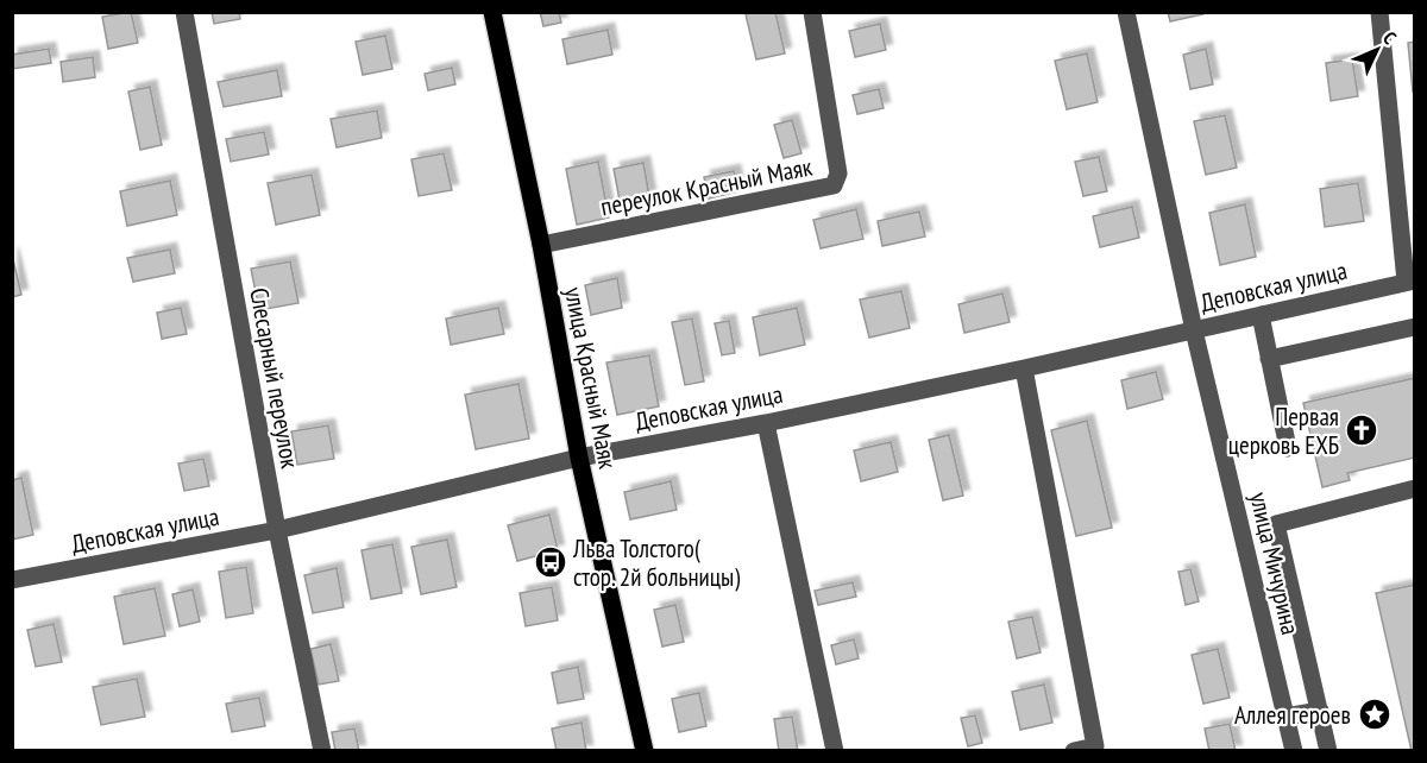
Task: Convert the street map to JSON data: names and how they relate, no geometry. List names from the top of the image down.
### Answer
{
  "streets": {
    "main road": ["улица Красный Маяк"],
    "street": [
      "переулок Красный Маяк",
      "Деповская улица",
      "Слесарный переулок",
      "улица Мичурина"
    ]
  },
  "crossings": [
    ["переулок Красный Маяк", "улица Красный Маяк"],
    ["Деповская улица", "Слесарный переулок"],
    ["Деповская улица", "улица Красный Маяк"],
    ["Деповская улица", "улица Мичурина"]
  ],
  "places": {
    "church": ["Первая церковь ЕХБ"],
    "bus stop": ["Льва Толстого( стор. 2й больницы)"],
    "place": ["Аллея героев"]
  },
  "north": "top right"
}
